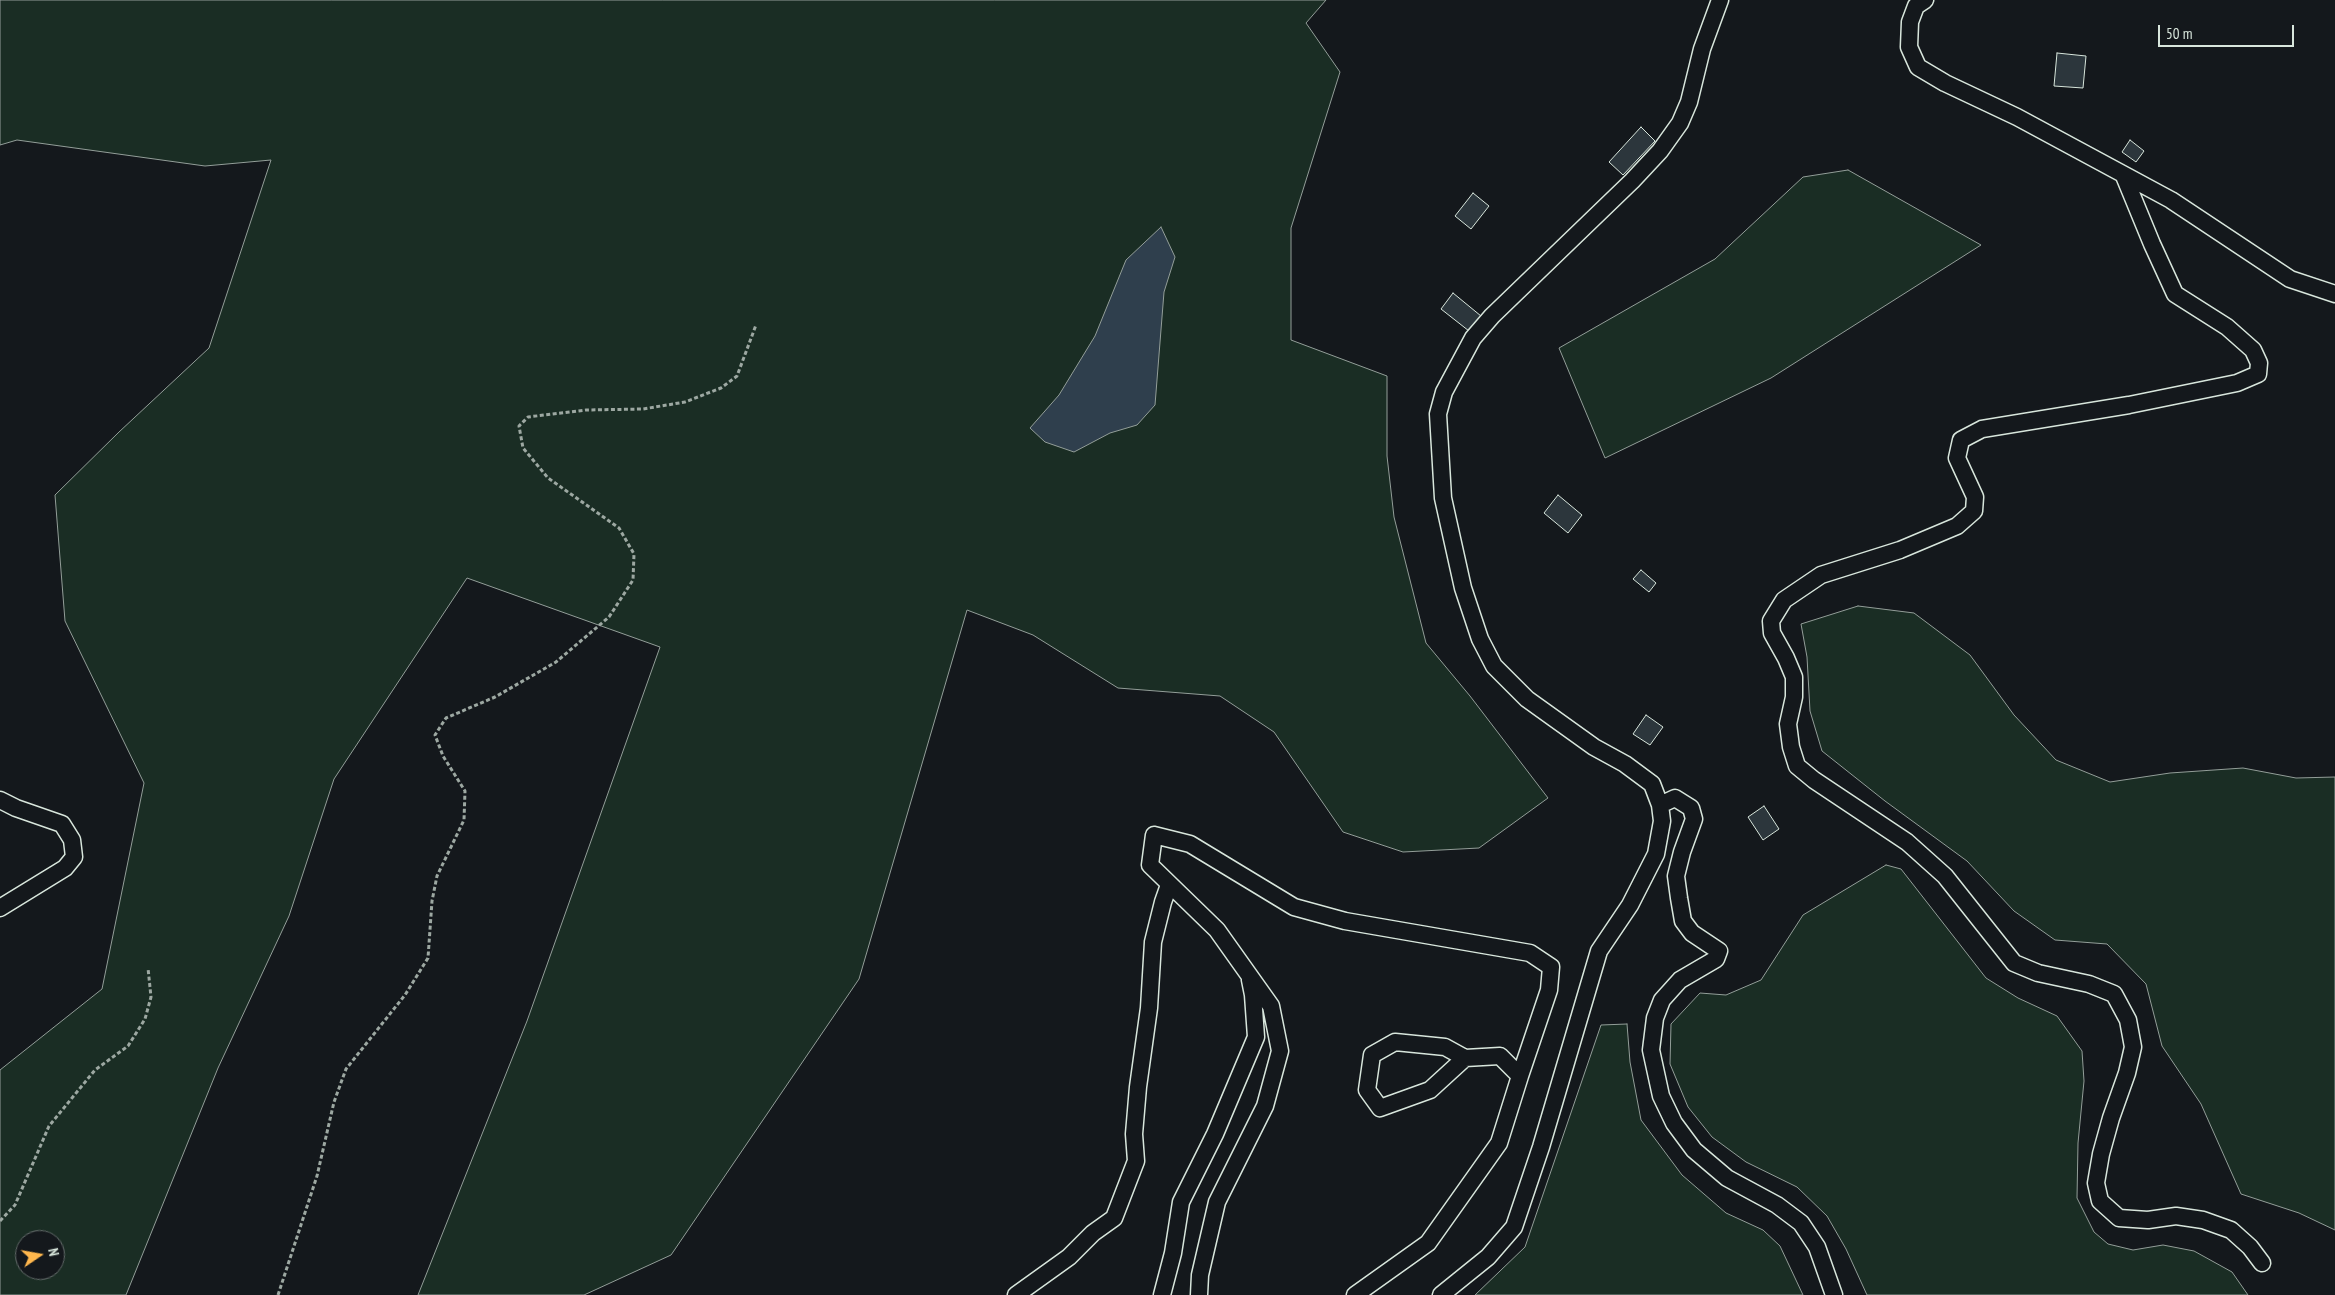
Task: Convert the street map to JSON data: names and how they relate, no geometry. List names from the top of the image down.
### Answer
{
  "scale_bar": "50 m",
  "north": "right"
}
